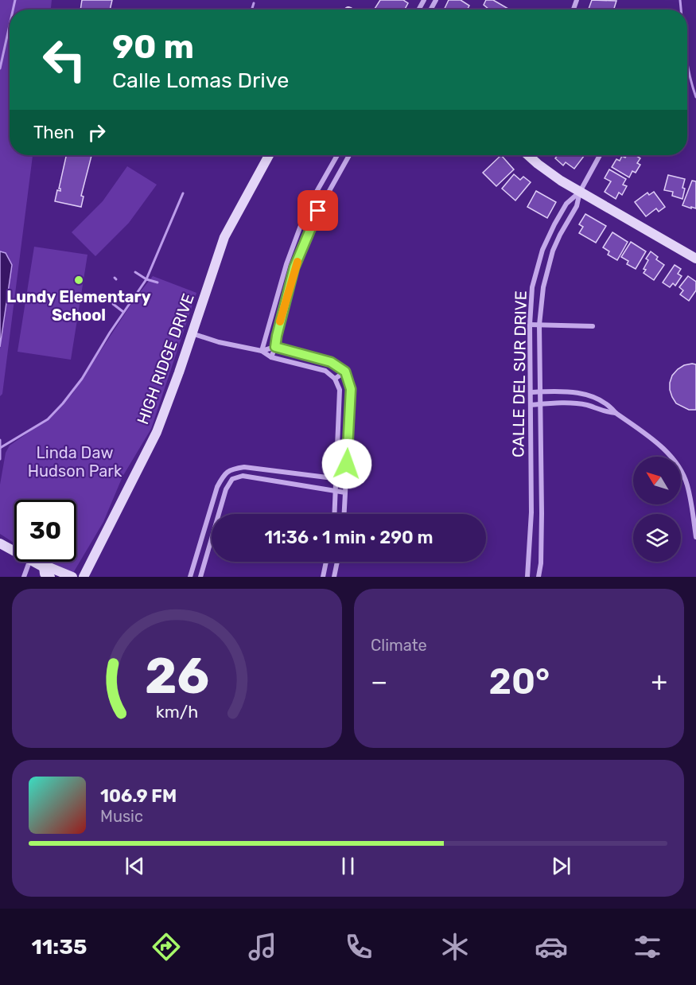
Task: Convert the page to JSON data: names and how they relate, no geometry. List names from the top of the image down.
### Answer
{
  "streets": {
    "street": ["HIGH RIDGE DRIVE", "CALLE DEL SUR DRIVE"]
  },
  "parks": ["Linda Daw Hudson Park"],
  "places": ["Lundy Elementary School"],
  "north": "top left",
  "page": {
    "turn": ["90 m", "Calle Lomas Drive"],
    "then": "Then",
    "limit": "30",
    "trip": "11:36 · 1 min · 290 m",
    "tile": "Climate",
    "heat": ["−", "20°", "+"],
    "song": ["106.9 FM", "Music"],
    "tabs": "11:35",
    "gauge": ["26", "km/h"]
  }
}
